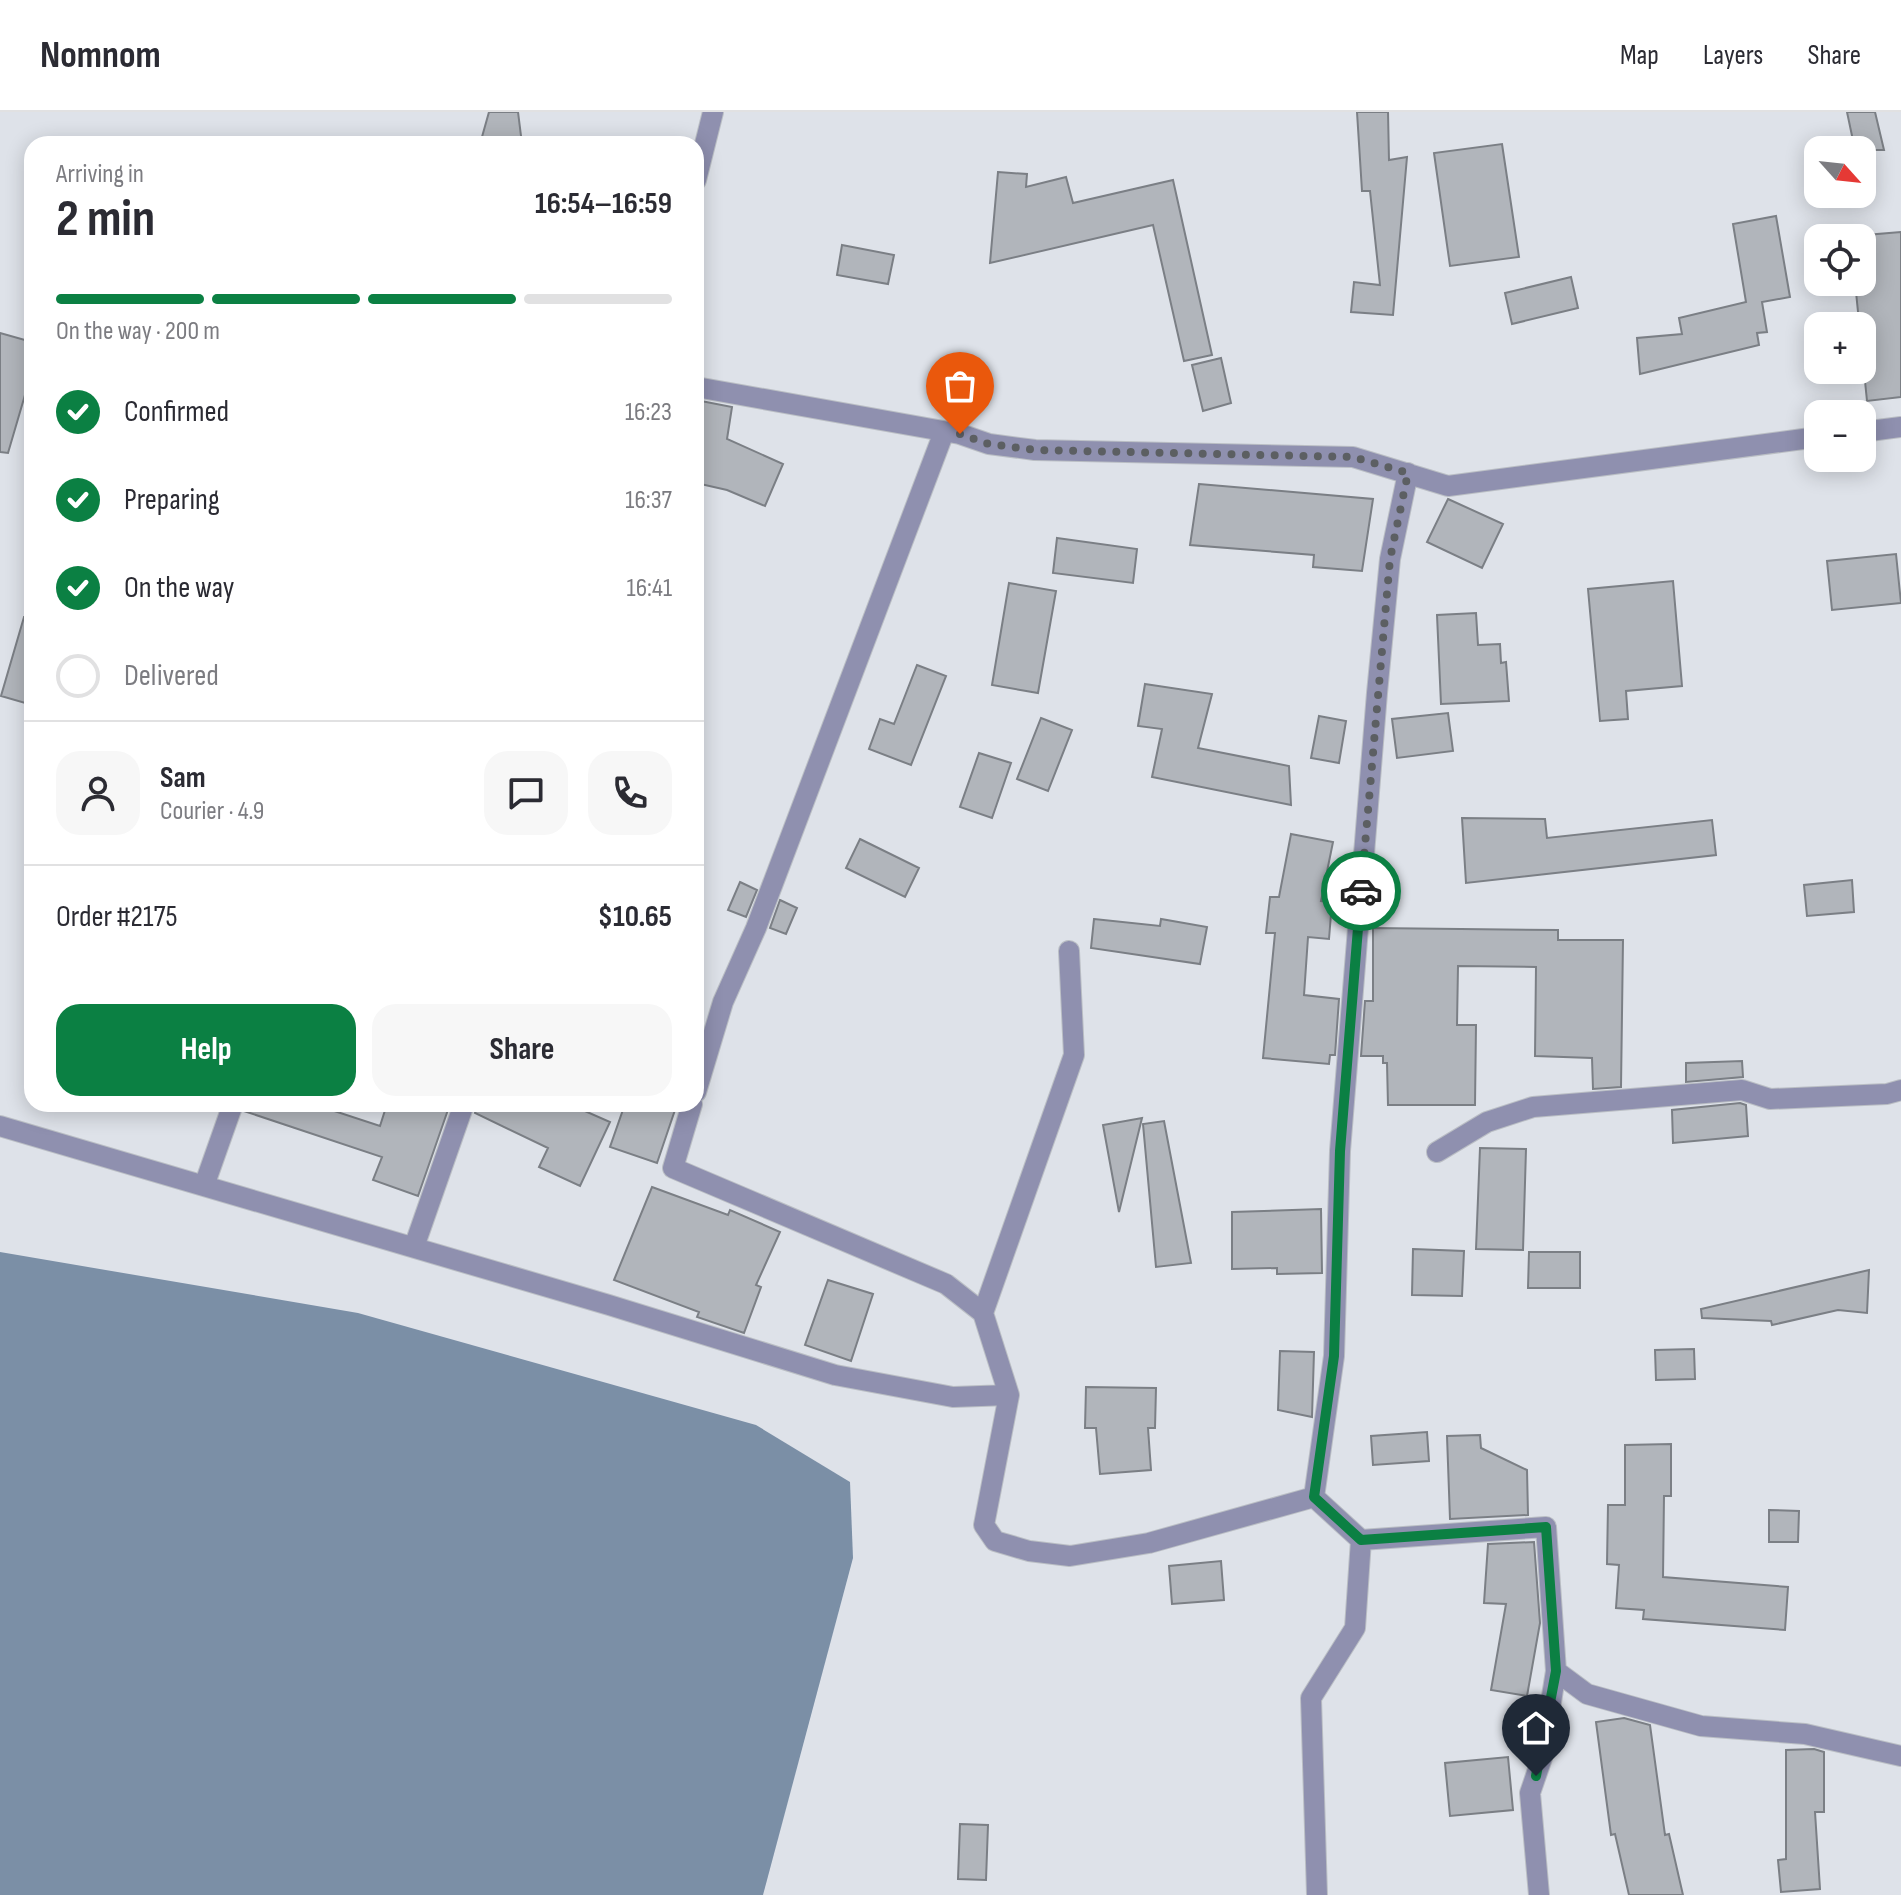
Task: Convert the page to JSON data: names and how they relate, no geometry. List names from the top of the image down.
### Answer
{
  "north": "bottom right",
  "page": {
    "header": "Nomnom",
    "nav": ["Map", "Layers", "Share"],
    "map_buttons": ["+", "−"],
    "heading": ["2 min", "Arriving in", "16:54–16:59"],
    "panel": [
      "Sam",
      "Courier · 4.9",
      "Order #2175",
      "$10.65"
    ],
    "bar": "On the way · 200 m",
    "list": [
      ["Confirmed", "16:23"],
      ["Preparing", "16:37"],
      ["On the way", "16:41"],
      "Delivered"
    ],
    "buttons": ["Help", "Share"]
  }
}
